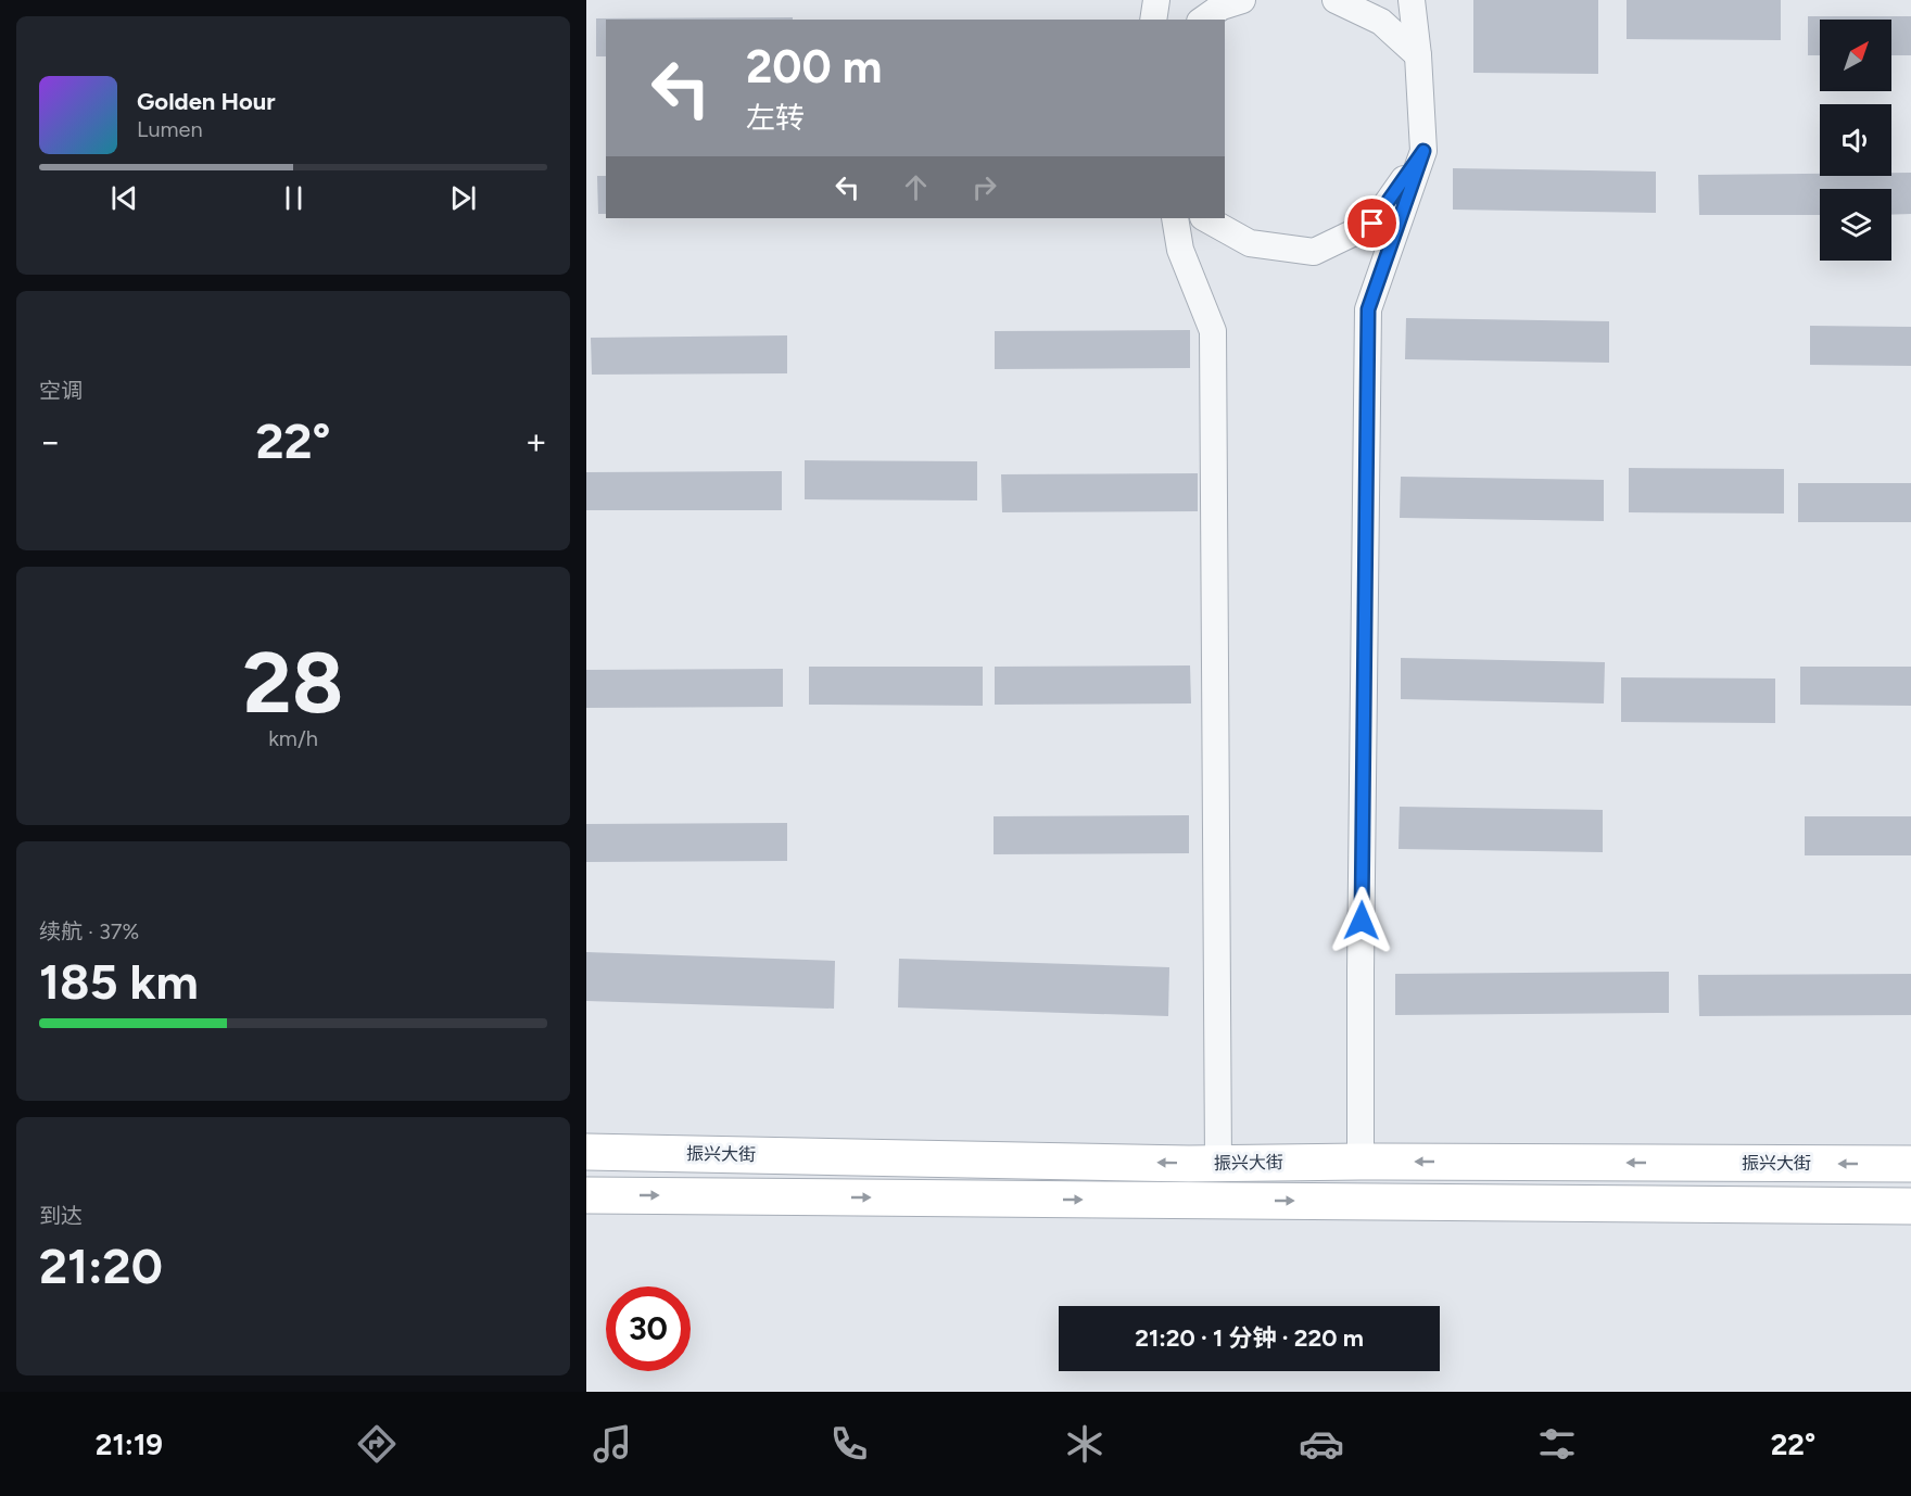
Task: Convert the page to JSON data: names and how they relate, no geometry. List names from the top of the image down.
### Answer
{
  "streets": {
    "main road": ["振兴大街"]
  },
  "north": "top right",
  "page": {
    "turn": ["200 m", "左转"],
    "song": ["Golden Hour", "Lumen"],
    "tile": [
      "空调",
      ["28", "km/h"],
      ["续航 · 37%", "185 km"],
      ["到达", "21:20"]
    ],
    "heat": ["−", "22°", "+"],
    "limit": "30",
    "trip": "21:20 · 1 分钟 · 220 m",
    "tabs": ["21:19", "22°"]
  }
}
